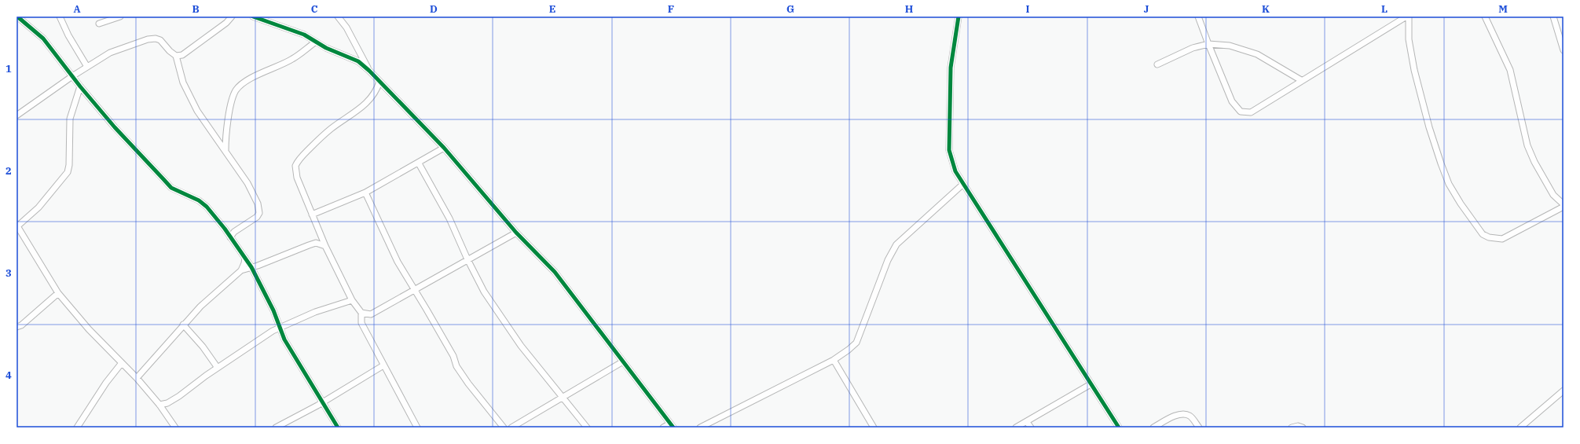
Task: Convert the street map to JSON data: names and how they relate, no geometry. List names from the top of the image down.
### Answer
{
  "grid": {
    "columns": [
      "A",
      "B",
      "C",
      "D",
      "E",
      "F",
      "G",
      "H",
      "I",
      "J",
      "K",
      "L",
      "M"
    ],
    "rows": [
      "1",
      "2",
      "3",
      "4"
    ]
  }
}
